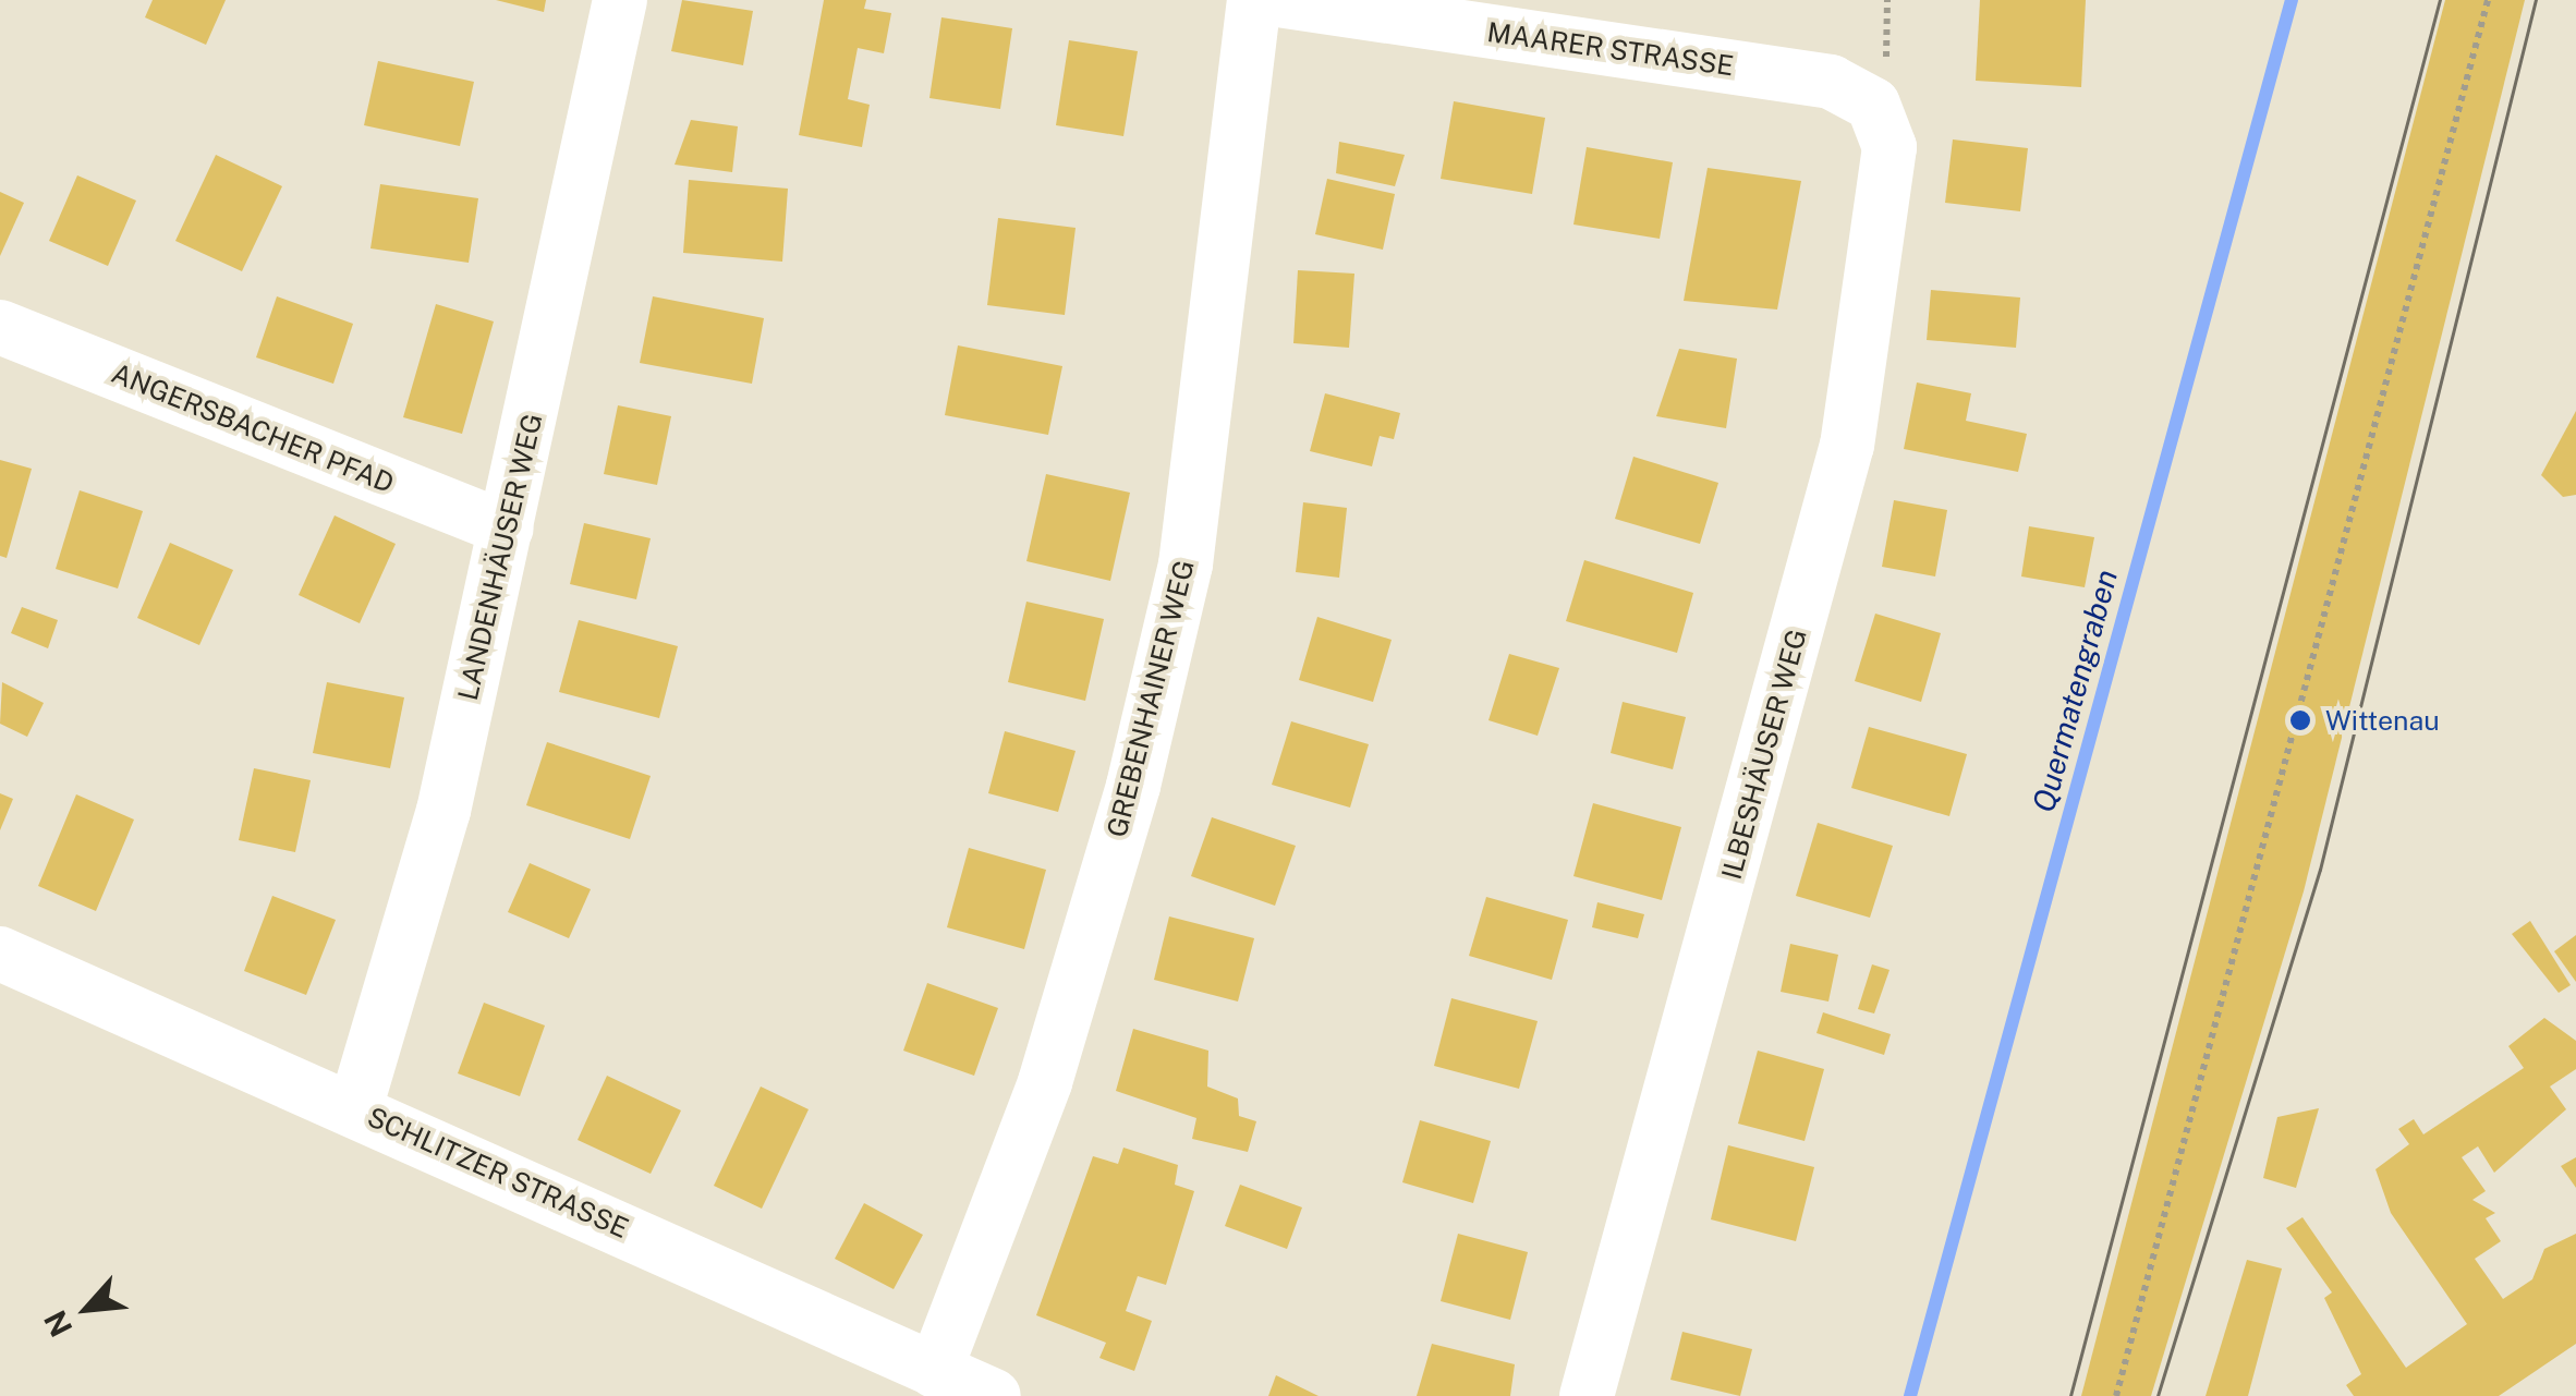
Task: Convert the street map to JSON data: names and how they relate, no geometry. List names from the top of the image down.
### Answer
{
  "streets": {
    "street": [
      "MAARER STRASSE",
      "ANGERSBACHER PFAD",
      "LANDENHÄUSER WEG",
      "GREBENHAINER WEG",
      "ILBESHÄUSER WEG",
      "SCHLITZER STRASSE"
    ]
  },
  "crossings": [
    ["MAARER STRASSE", "ILBESHÄUSER WEG"],
    ["ANGERSBACHER PFAD", "LANDENHÄUSER WEG"],
    ["LANDENHÄUSER WEG", "SCHLITZER STRASSE"],
    ["GREBENHAINER WEG", "SCHLITZER STRASSE"]
  ],
  "water": ["Quermatengraben"],
  "places": ["Wittenau"],
  "north": "bottom left"
}
